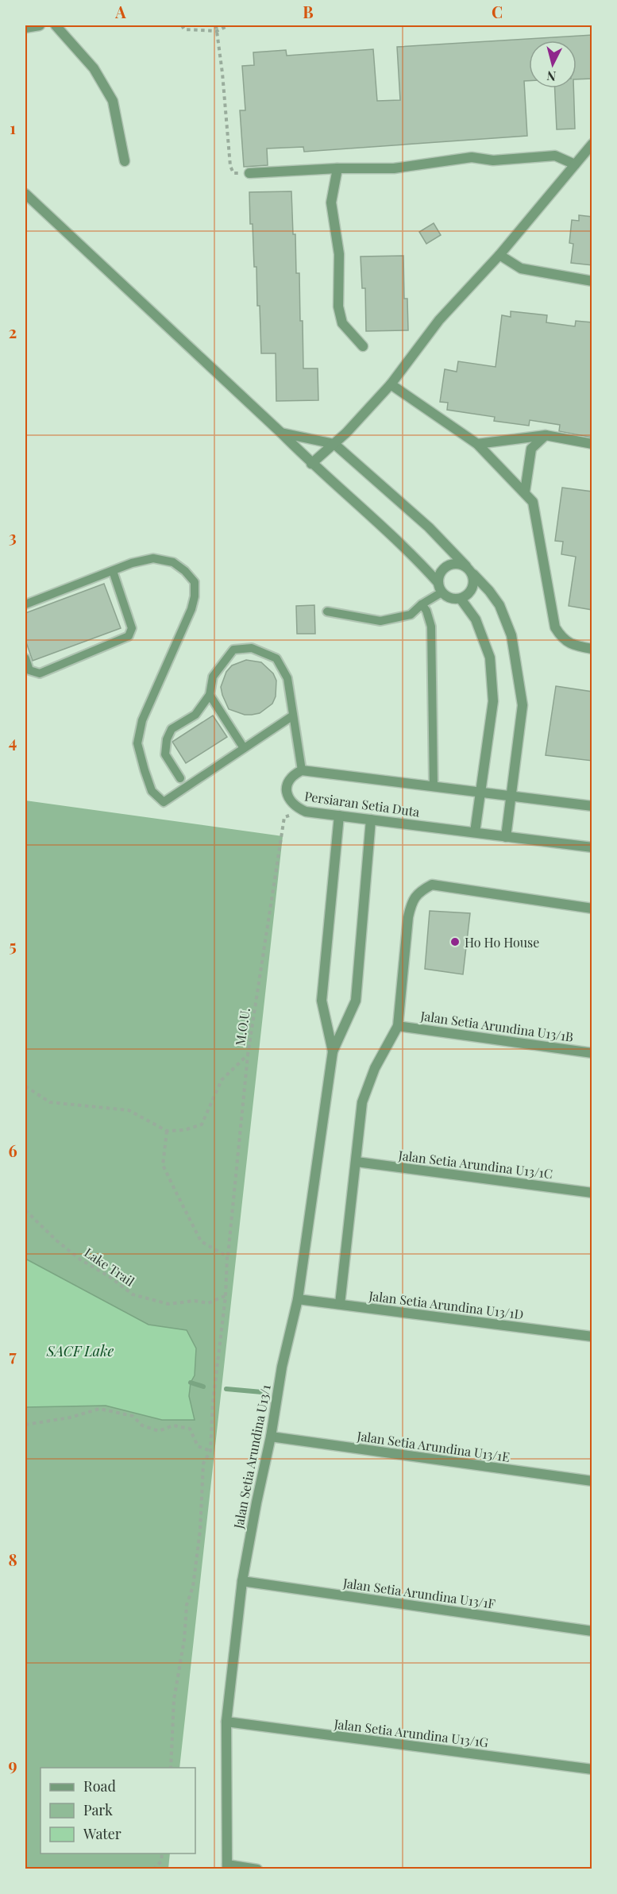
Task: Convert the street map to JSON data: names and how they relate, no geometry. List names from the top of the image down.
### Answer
{
  "streets": {
    "street": [
      "Persiaran Setia Duta",
      "Jalan Setia Arundina U13/1B",
      "Jalan Setia Arundina U13/1C",
      "Jalan Setia Arundina U13/1D",
      "Jalan Setia Arundina U13/1E",
      "Jalan Setia Arundina U13/1",
      "Jalan Setia Arundina U13/1F",
      "Jalan Setia Arundina U13/1G"
    ],
    "path": ["M.O.U.", "Lake Trail"]
  },
  "crossings": [
    ["Jalan Setia Arundina U13/1D", "Jalan Setia Arundina U13/1"],
    ["Jalan Setia Arundina U13/1E", "Jalan Setia Arundina U13/1"],
    ["Jalan Setia Arundina U13/1", "Jalan Setia Arundina U13/1F"],
    ["Jalan Setia Arundina U13/1", "Jalan Setia Arundina U13/1G"]
  ],
  "water": ["SACF Lake"],
  "places": ["Ho Ho House"],
  "legend": ["Road", "Park", "Water"],
  "north": "bottom",
  "grid": {
    "columns": ["A", "B", "C"],
    "rows": [
      "1",
      "2",
      "3",
      "4",
      "5",
      "6",
      "7",
      "8",
      "9"
    ]
  }
}
